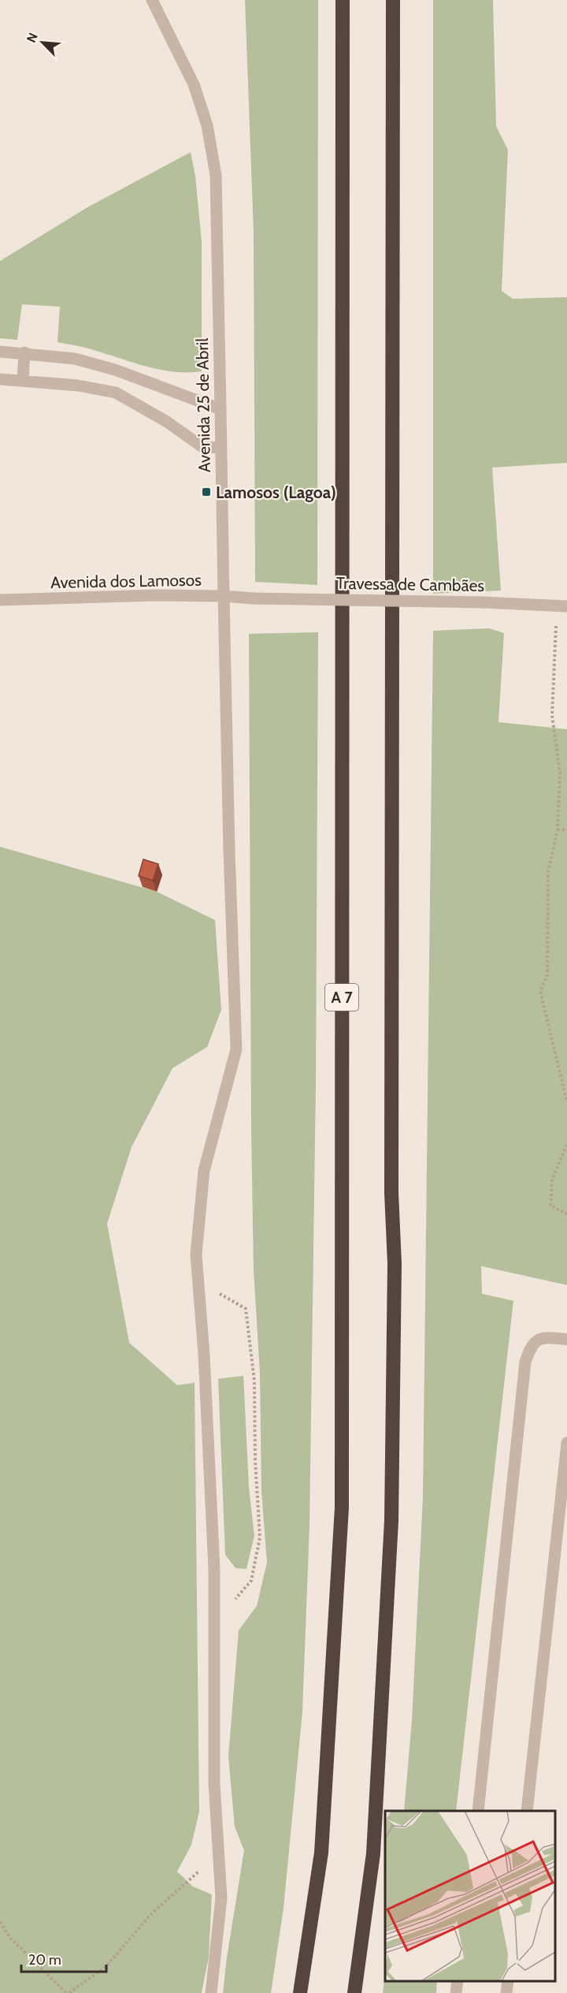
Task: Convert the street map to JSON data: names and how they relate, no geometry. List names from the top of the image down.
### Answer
{
  "streets": {
    "highway": ["A 7"],
    "street": ["Avenida 25 de Abril", "Avenida dos Lamosos", "Travessa de Cambães"]
  },
  "crossings": [
    ["Avenida 25 de Abril", "Avenida dos Lamosos"],
    ["Avenida dos Lamosos", "Travessa de Cambães"]
  ],
  "places": {
    "transit": ["Lamosos (Lagoa)"]
  },
  "scale_bar": "20 m",
  "north": "top left"
}
